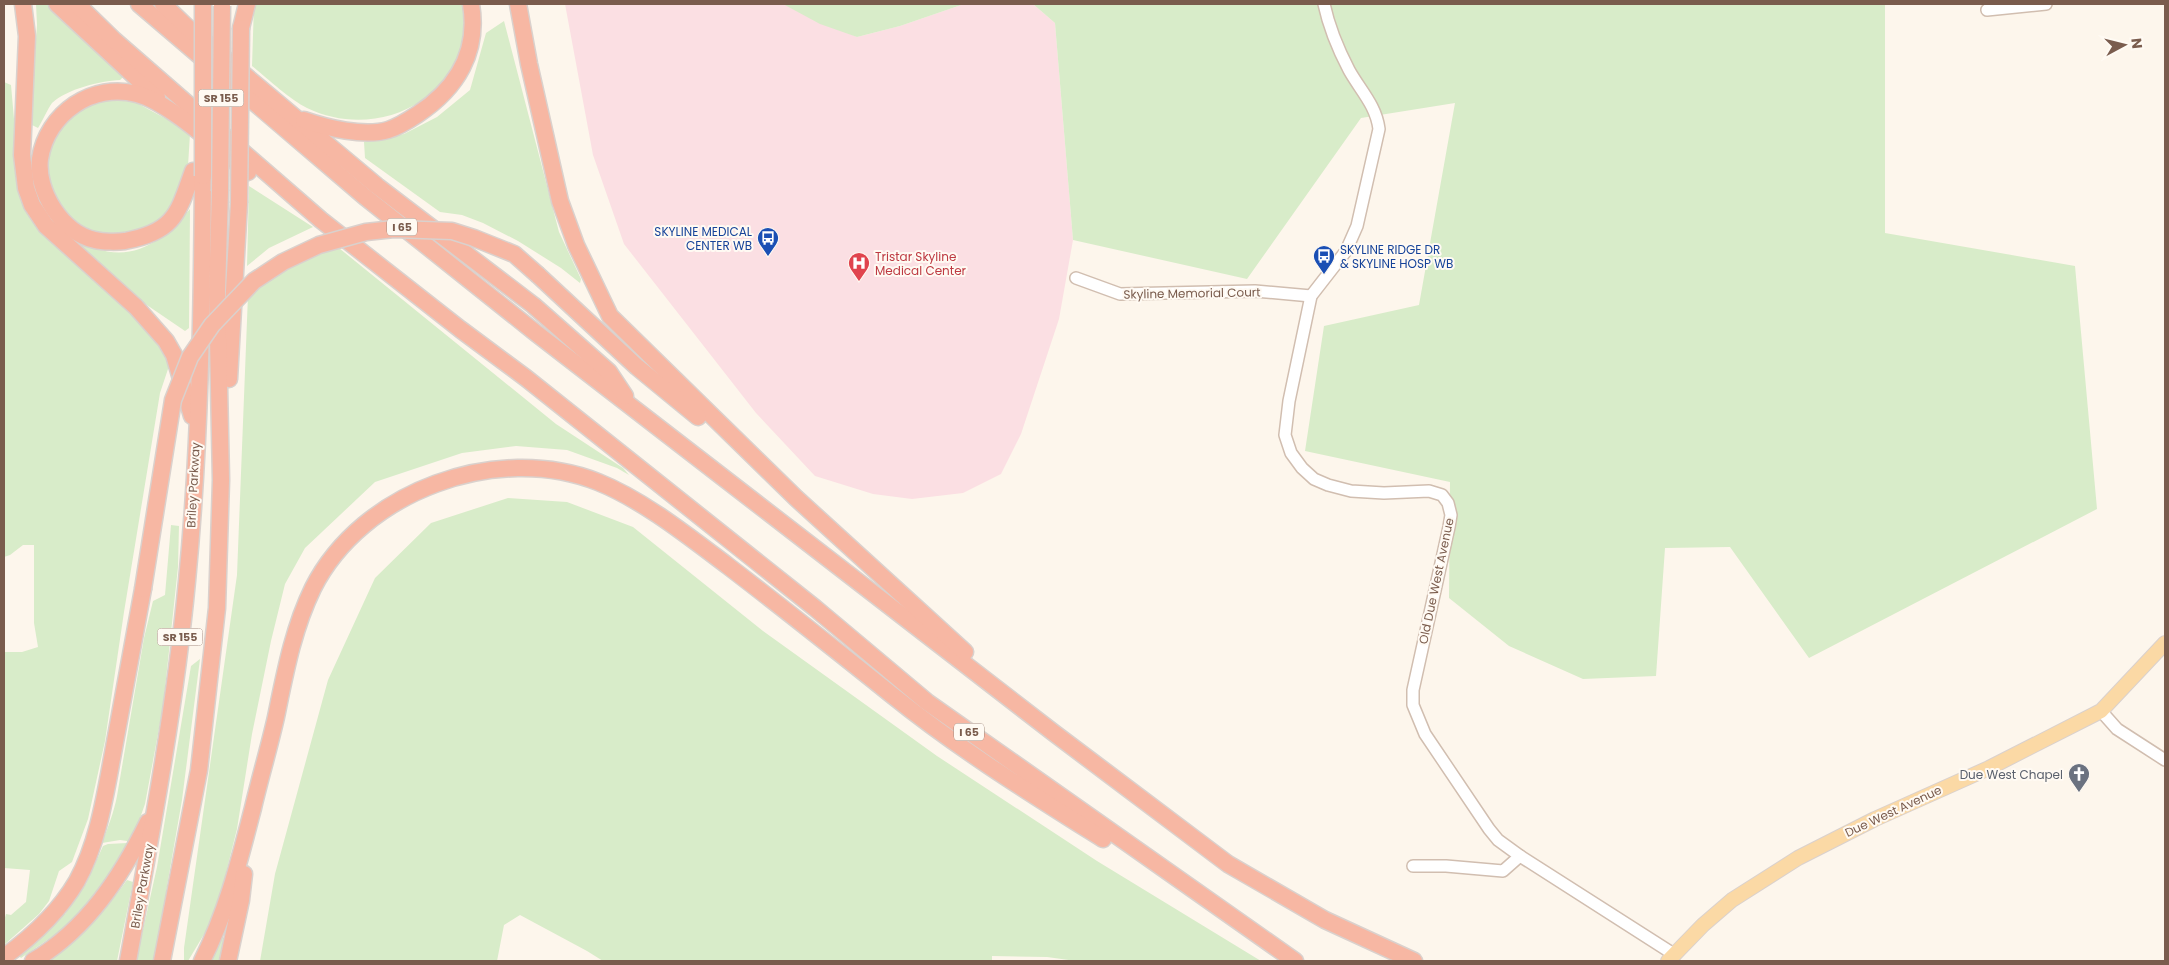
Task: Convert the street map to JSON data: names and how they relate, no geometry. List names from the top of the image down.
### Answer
{
  "streets": {
    "highway": ["SR 155", "I 65", "Briley Parkway"],
    "main road": ["Due West Avenue"],
    "street": ["Skyline Memorial Court", "Old Due West Avenue"]
  },
  "crossings": [
    ["SR 155", "Briley Parkway"],
    ["Skyline Memorial Court", "Old Due West Avenue"],
    ["Old Due West Avenue", "Due West Avenue"]
  ],
  "places": {
    "bus stop": ["SKYLINE MEDICAL CENTER WB", "SKYLINE RIDGE DR & SKYLINE HOSP WB"],
    "hospital": ["Tristar Skyline Medical Center"],
    "church": ["Due West Chapel"]
  },
  "north": "right"
}
